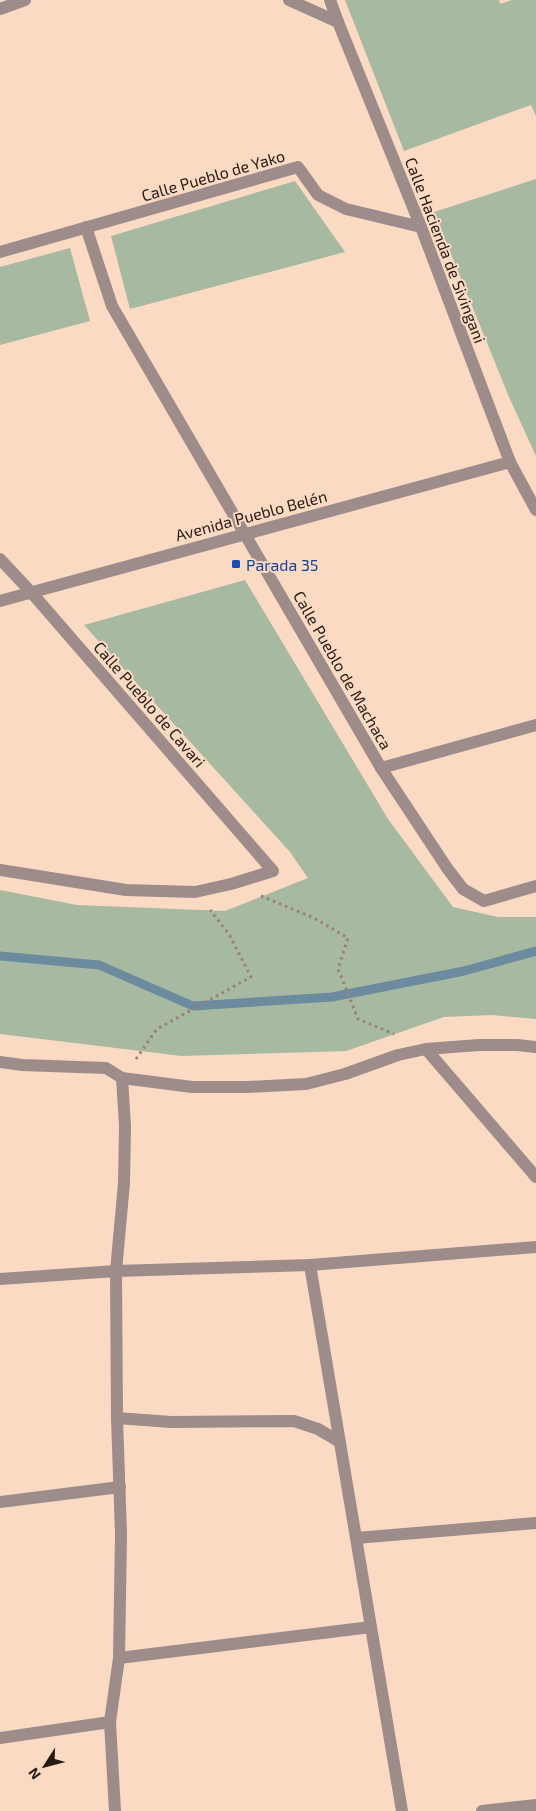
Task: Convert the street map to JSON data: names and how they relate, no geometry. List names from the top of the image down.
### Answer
{
  "streets": {
    "street": [
      "Calle Pueblo de Yako",
      "Calle Hacienda de Sivingani",
      "Avenida Pueblo Belén",
      "Calle Pueblo de Machaca",
      "Calle Pueblo de Cavari"
    ]
  },
  "crossings": [
    ["Calle Pueblo de Yako", "Calle Hacienda de Sivingani"],
    ["Calle Pueblo de Yako", "Calle Pueblo de Machaca"],
    ["Calle Hacienda de Sivingani", "Avenida Pueblo Belén"],
    ["Avenida Pueblo Belén", "Calle Pueblo de Machaca"],
    ["Avenida Pueblo Belén", "Calle Pueblo de Cavari"]
  ],
  "places": {
    "transit": ["Parada 35"]
  },
  "north": "bottom left"
}
